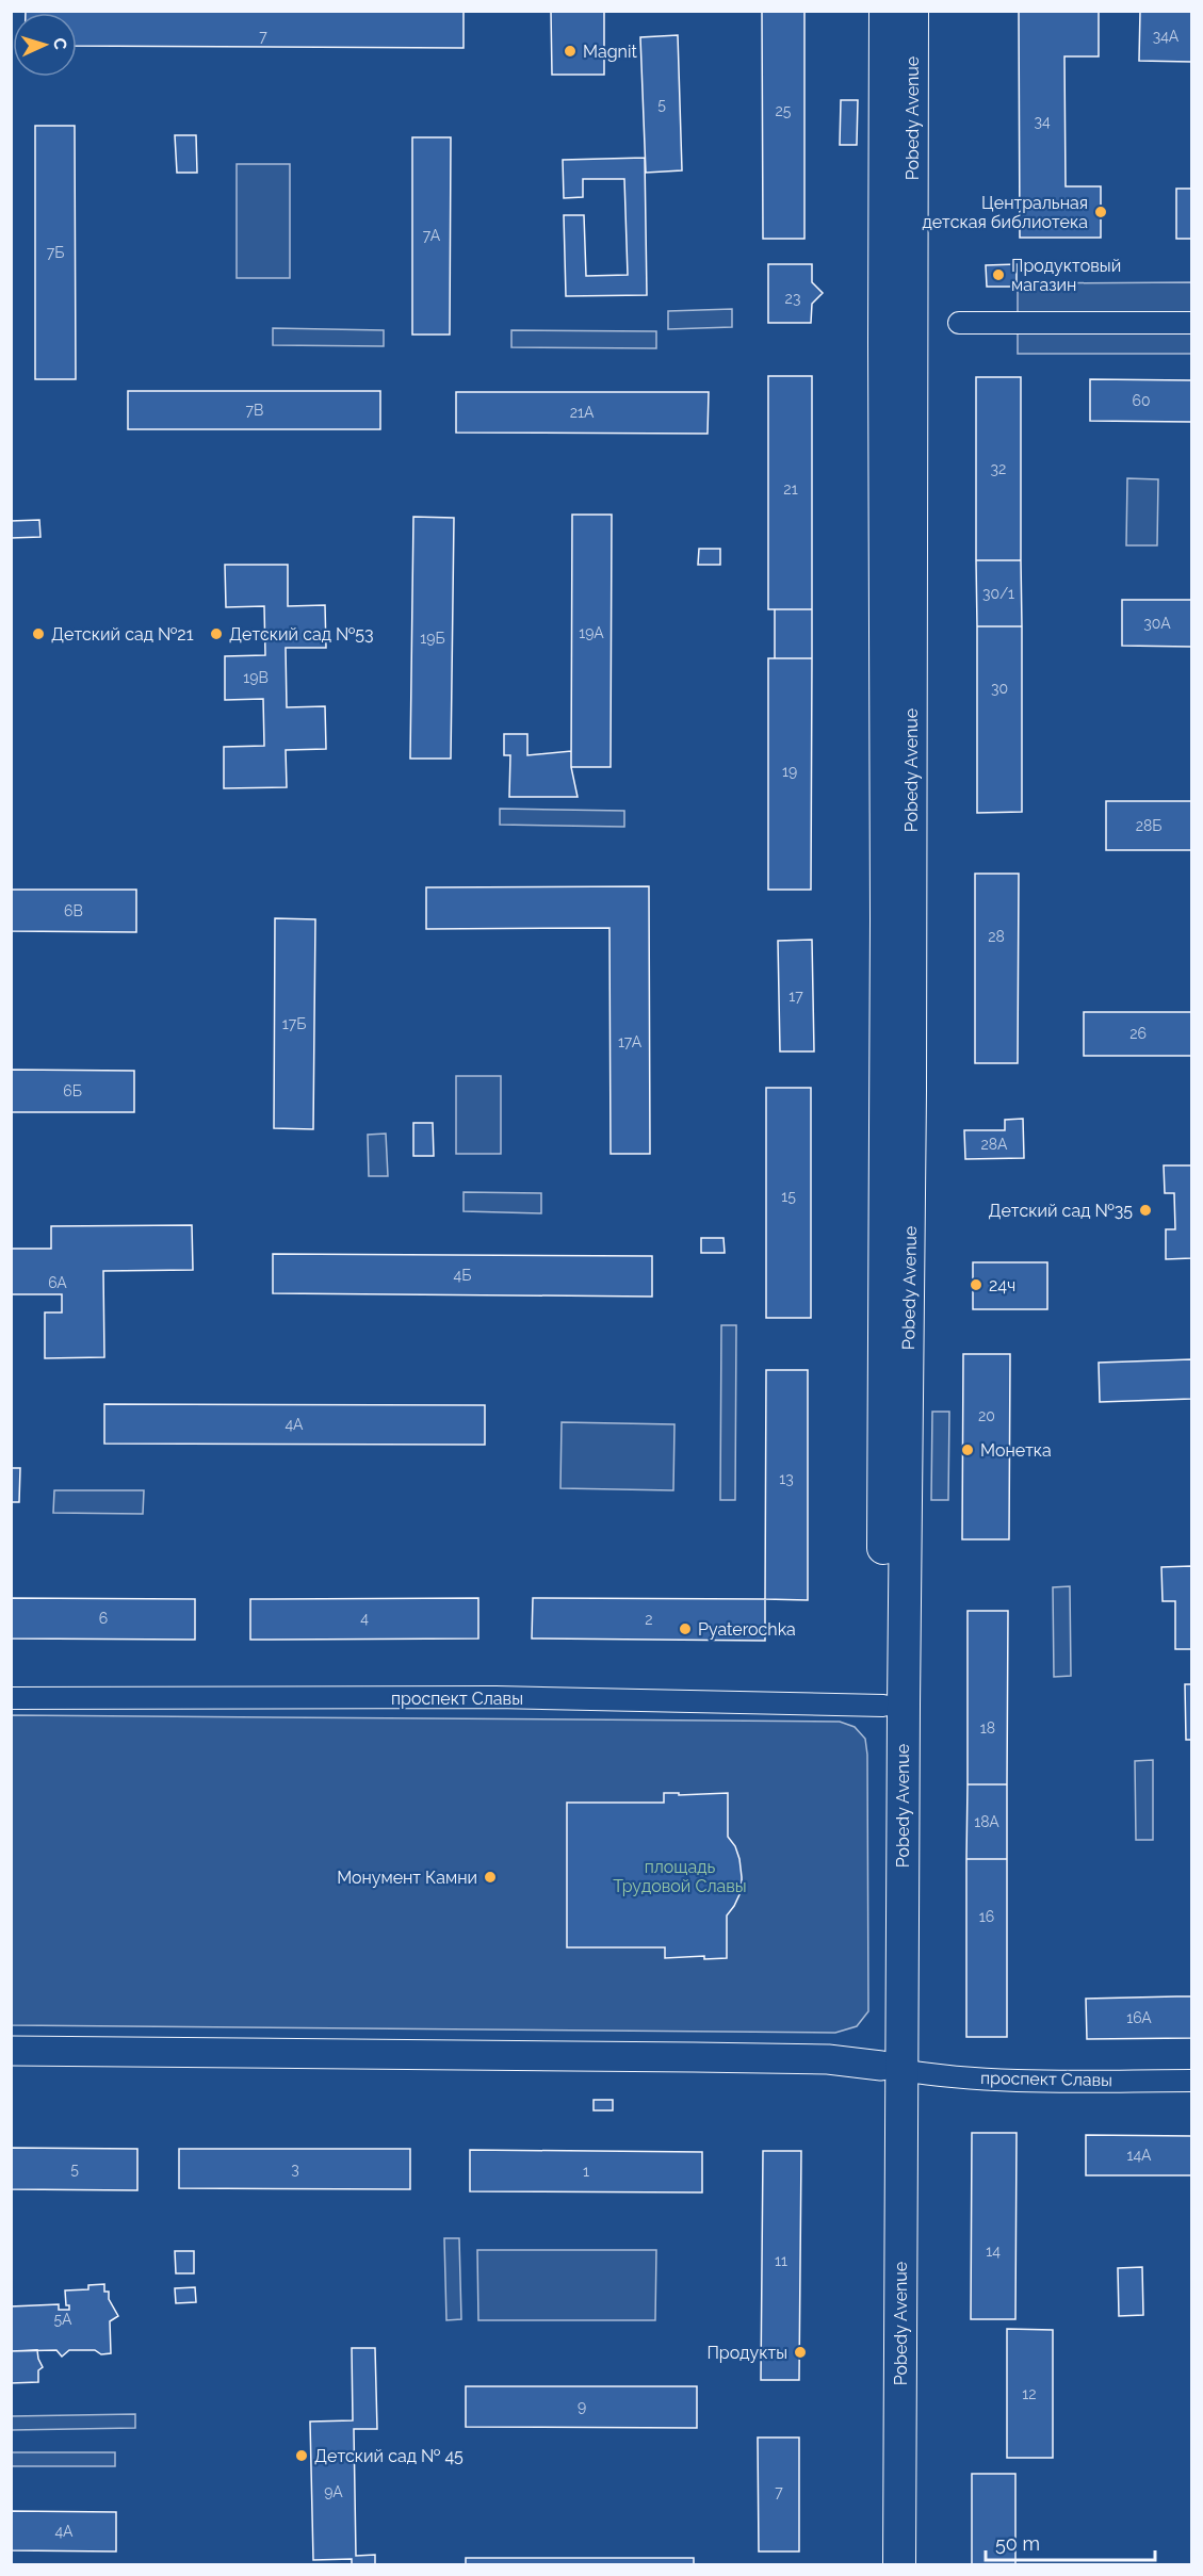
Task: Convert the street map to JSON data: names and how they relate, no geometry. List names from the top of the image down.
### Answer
{
  "streets": {
    "main road": ["Pobedy Avenue", "проспект Славы"]
  },
  "crossings": [
    ["Pobedy Avenue", "проспект Славы"]
  ],
  "parks": ["площадь Трудовой Славы"],
  "places": [
    "Magnit",
    "Центральная детская библиотека",
    "Продуктовый магазин",
    "Детский сад №21",
    "Детский сад №53",
    "Детский сад №35",
    "24ч",
    "Монетка",
    "Pyaterochka",
    "Монумент Камни",
    "Продукты",
    "Детский сад № 45"
  ],
  "house_numbers": [
    "7",
    "34А",
    "5",
    "25",
    "34",
    "7А",
    "7Б",
    "23",
    "60",
    "7В",
    "21А",
    "32",
    "21",
    "30/1",
    "30А",
    "19А",
    "19Б",
    "19В",
    "30",
    "19",
    "28Б",
    "6В",
    "28",
    "17",
    "17Б",
    "26",
    "17А",
    "6Б",
    "28А",
    "15",
    "4Б",
    "6А",
    "20",
    "4А",
    "13",
    "6",
    "4",
    "2",
    "18",
    "18А",
    "16",
    "16А",
    "14А",
    "5",
    "3",
    "1",
    "14",
    "11",
    "5А",
    "12",
    "9",
    "9А",
    "7",
    "4А"
  ],
  "scale_bar": "50 m",
  "north": "right"
}
